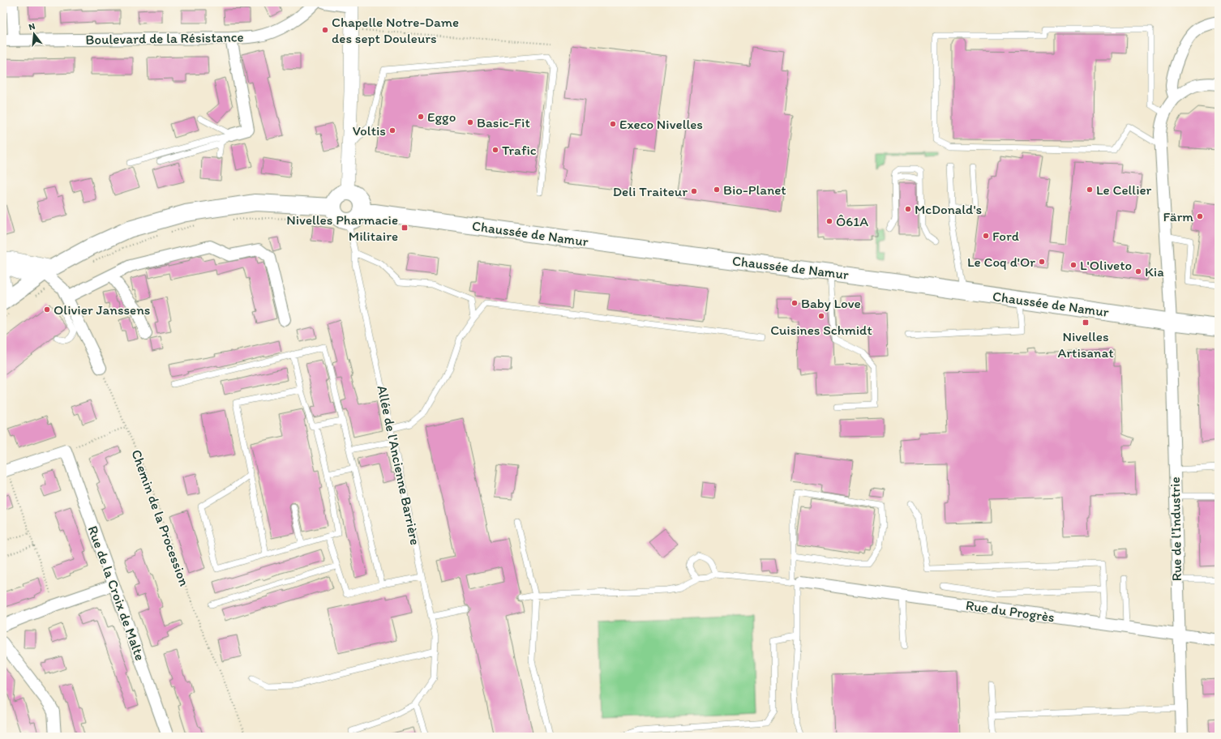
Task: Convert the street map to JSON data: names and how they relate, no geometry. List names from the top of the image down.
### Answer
{
  "streets": {
    "main road": ["Chaussée de Namur"],
    "street": [
      "Boulevard de la Résistance",
      "Rue de l'Industrie",
      "Rue de la Croix de Malte",
      "Rue du Progrès"
    ],
    "lane": ["Allée de l'Ancienne Barrière"],
    "path": ["Chemin de la Procession"]
  },
  "crossings": [
    ["Chaussée de Namur", "Allée de l'Ancienne Barrière"],
    ["Chaussée de Namur", "Rue de l'Industrie"],
    ["Rue de l'Industrie", "Rue du Progrès"]
  ],
  "places": {
    "other": [
      "Chapelle Notre-Dame des sept Douleurs",
      "Eggo",
      "Basic-Fit",
      "Execo Nivelles",
      "Voltis",
      "Trafic",
      "Bio-Planet",
      "Le Cellier",
      "Deli Traiteur",
      "McDonald's",
      "Färm",
      "Ô61A",
      "Ford",
      "Le Coq d'Or",
      "L'Oliveto",
      "Kia",
      "Baby Love",
      "Olivier Janssens",
      "Cuisines Schmidt"
    ],
    "transit": ["Nivelles Pharmacie Militaire", "Nivelles Artisanat"]
  },
  "north": "top"
}
